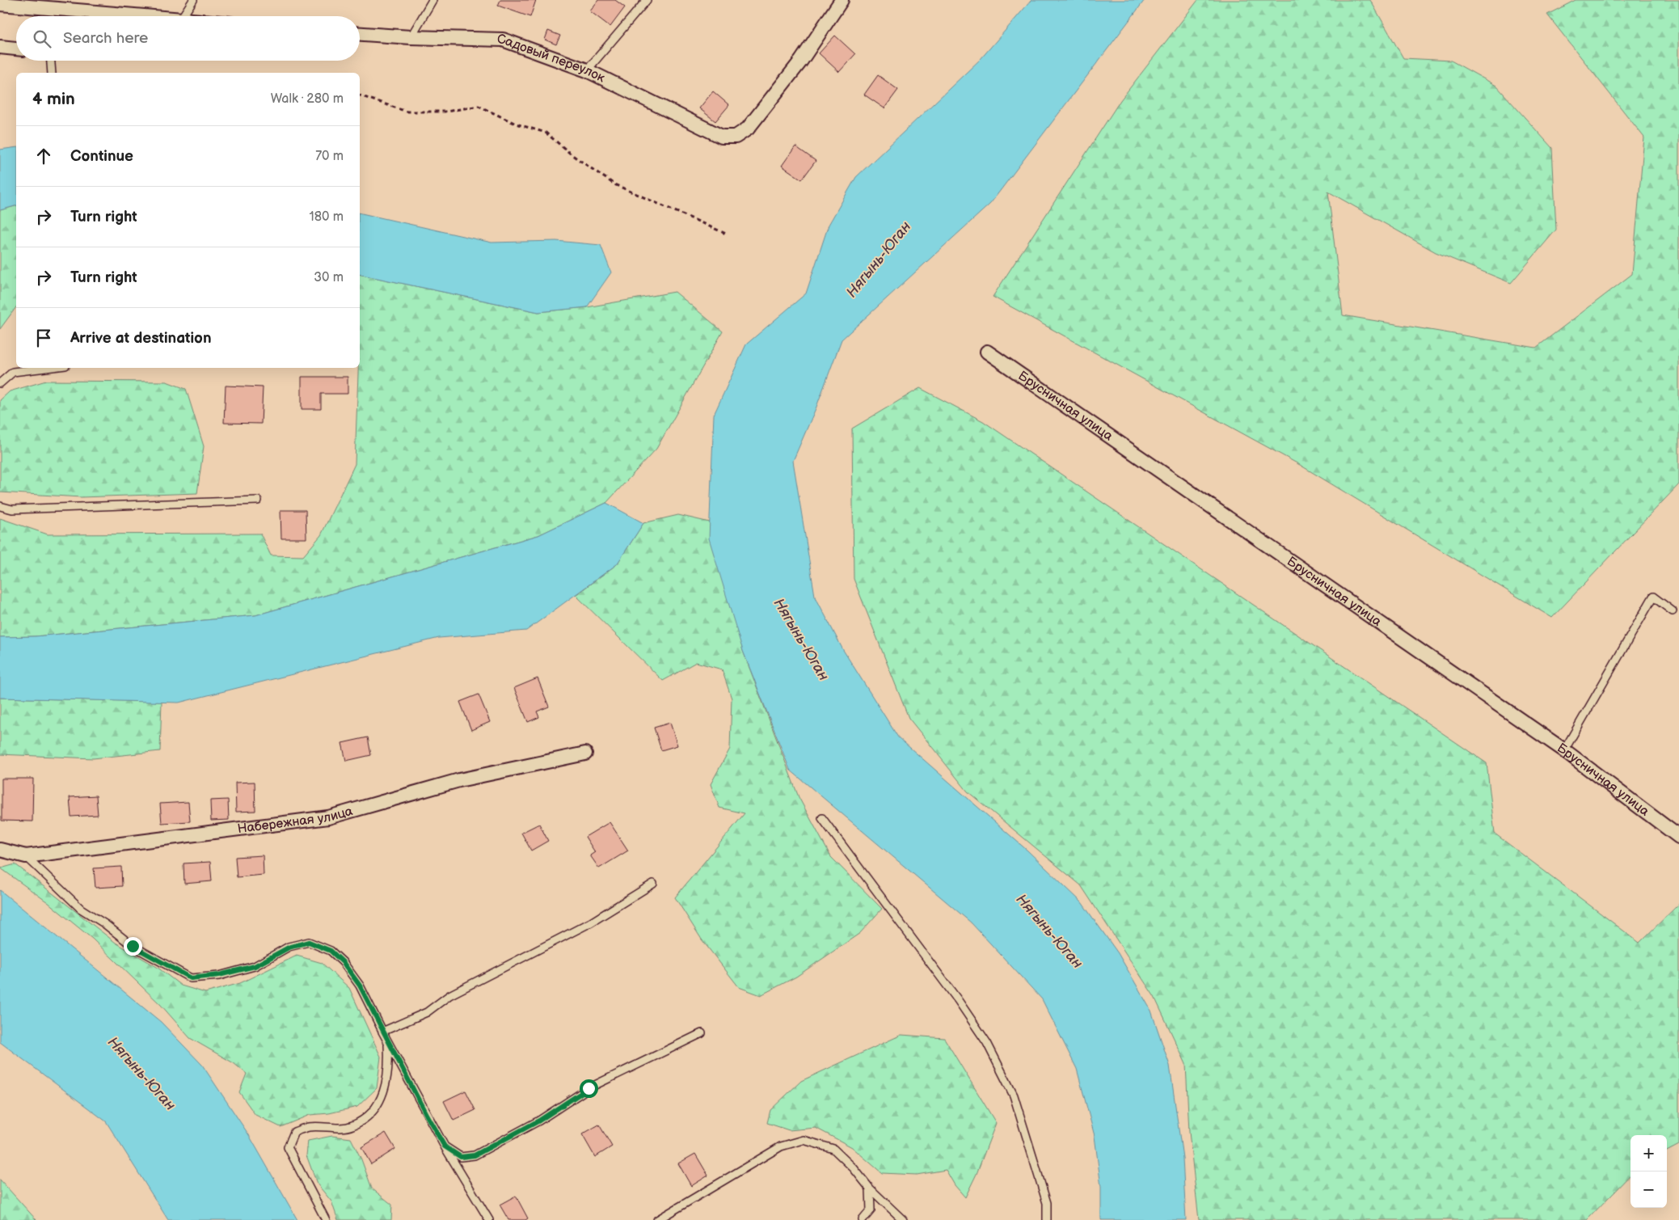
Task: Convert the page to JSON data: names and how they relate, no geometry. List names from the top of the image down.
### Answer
{
  "streets": {
    "street": ["Садовый переулок", "Брусничная улица", "Набережная улица"]
  },
  "water": ["Нягынь-Юган"],
  "page": {
    "search": "Search here",
    "heading": ["4 min", "Walk · 280 m"],
    "list": [
      ["Continue", "70 m"],
      ["Turn right", "180 m"],
      ["Turn right", "30 m"],
      "Arrive at destination"
    ],
    "map_buttons": ["+", "−"]
  }
}
